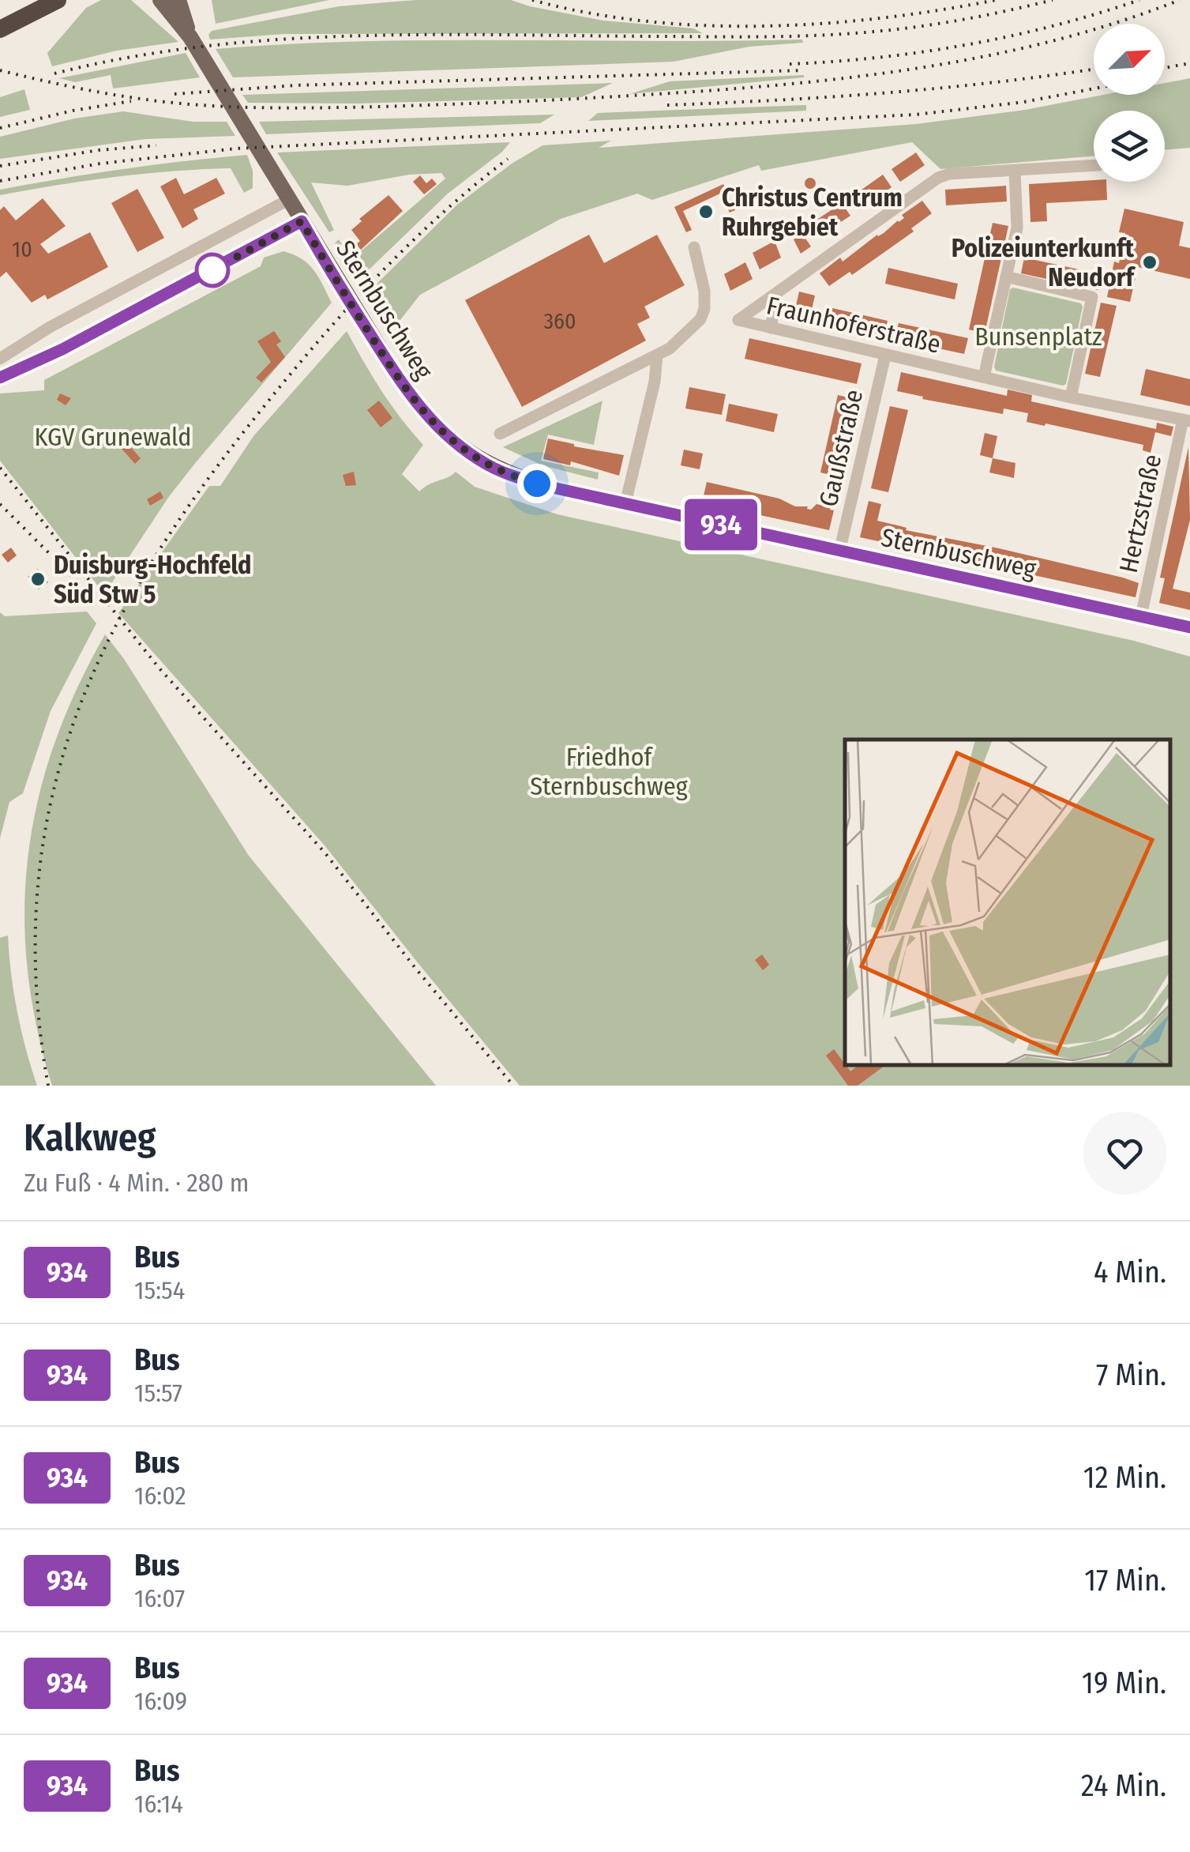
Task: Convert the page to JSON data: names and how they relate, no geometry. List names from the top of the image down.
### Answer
{
  "streets": {
    "main road": ["Sternbuschweg"],
    "street": ["Fraunhoferstraße", "Gaußstraße", "Hertzstraße"]
  },
  "crossings": [
    ["Sternbuschweg", "Gaußstraße"],
    ["Sternbuschweg", "Hertzstraße"],
    ["Fraunhoferstraße", "Gaußstraße"],
    ["Fraunhoferstraße", "Hertzstraße"]
  ],
  "parks": ["Bunsenplatz", "KGV Grunewald", "Friedhof Sternbuschweg"],
  "places": ["Christus Centrum Ruhrgebiet", "Polizeiunterkunft Neudorf", "Duisburg-Hochfeld Süd Stw 5"],
  "lines": ["bus line 934"],
  "house_numbers": ["10", "360"],
  "north": "top right",
  "page": {
    "on_map": "934",
    "heading": ["Kalkweg", "Zu Fuß · 4 Min. · 280 m"],
    "list": [
      {
        "mark": "934",
        "name": "Bus",
        "note": "15:54",
        "value": "4 Min."
      },
      {
        "mark": "934",
        "name": "Bus",
        "note": "15:57",
        "value": "7 Min."
      },
      {
        "mark": "934",
        "name": "Bus",
        "note": "16:02",
        "value": "12 Min."
      },
      {
        "mark": "934",
        "name": "Bus",
        "note": "16:07",
        "value": "17 Min."
      },
      {
        "mark": "934",
        "name": "Bus",
        "note": "16:09",
        "value": "19 Min."
      },
      {
        "mark": "934",
        "name": "Bus",
        "note": "16:14",
        "value": "24 Min."
      }
    ]
  }
}
